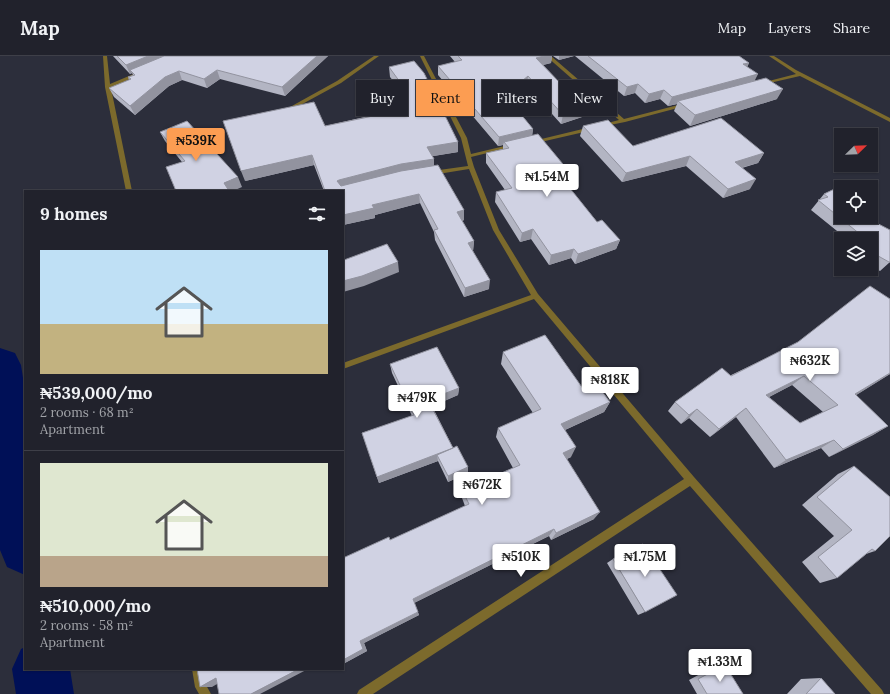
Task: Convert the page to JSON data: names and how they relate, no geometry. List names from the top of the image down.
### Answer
{
  "north": "top right",
  "page": {
    "header": "Map",
    "nav": ["Map", "Layers", "Share"],
    "chip": [
      "Buy",
      "Rent",
      "Filters",
      "New"
    ],
    "price": [
      "₦539K",
      "₦1.54M",
      "₦632K",
      "₦818K",
      "₦479K",
      "₦672K",
      "₦510K",
      "₦1.75M",
      "₦1.33M"
    ],
    "heading": "9 homes",
    "list": [
      {
        "name": "₦539,000/mo",
        "note": "2 rooms · 68 m² · Apartment"
      },
      {
        "name": "₦510,000/mo",
        "note": "2 rooms · 58 m² · Apartment"
      }
    ]
  }
}
